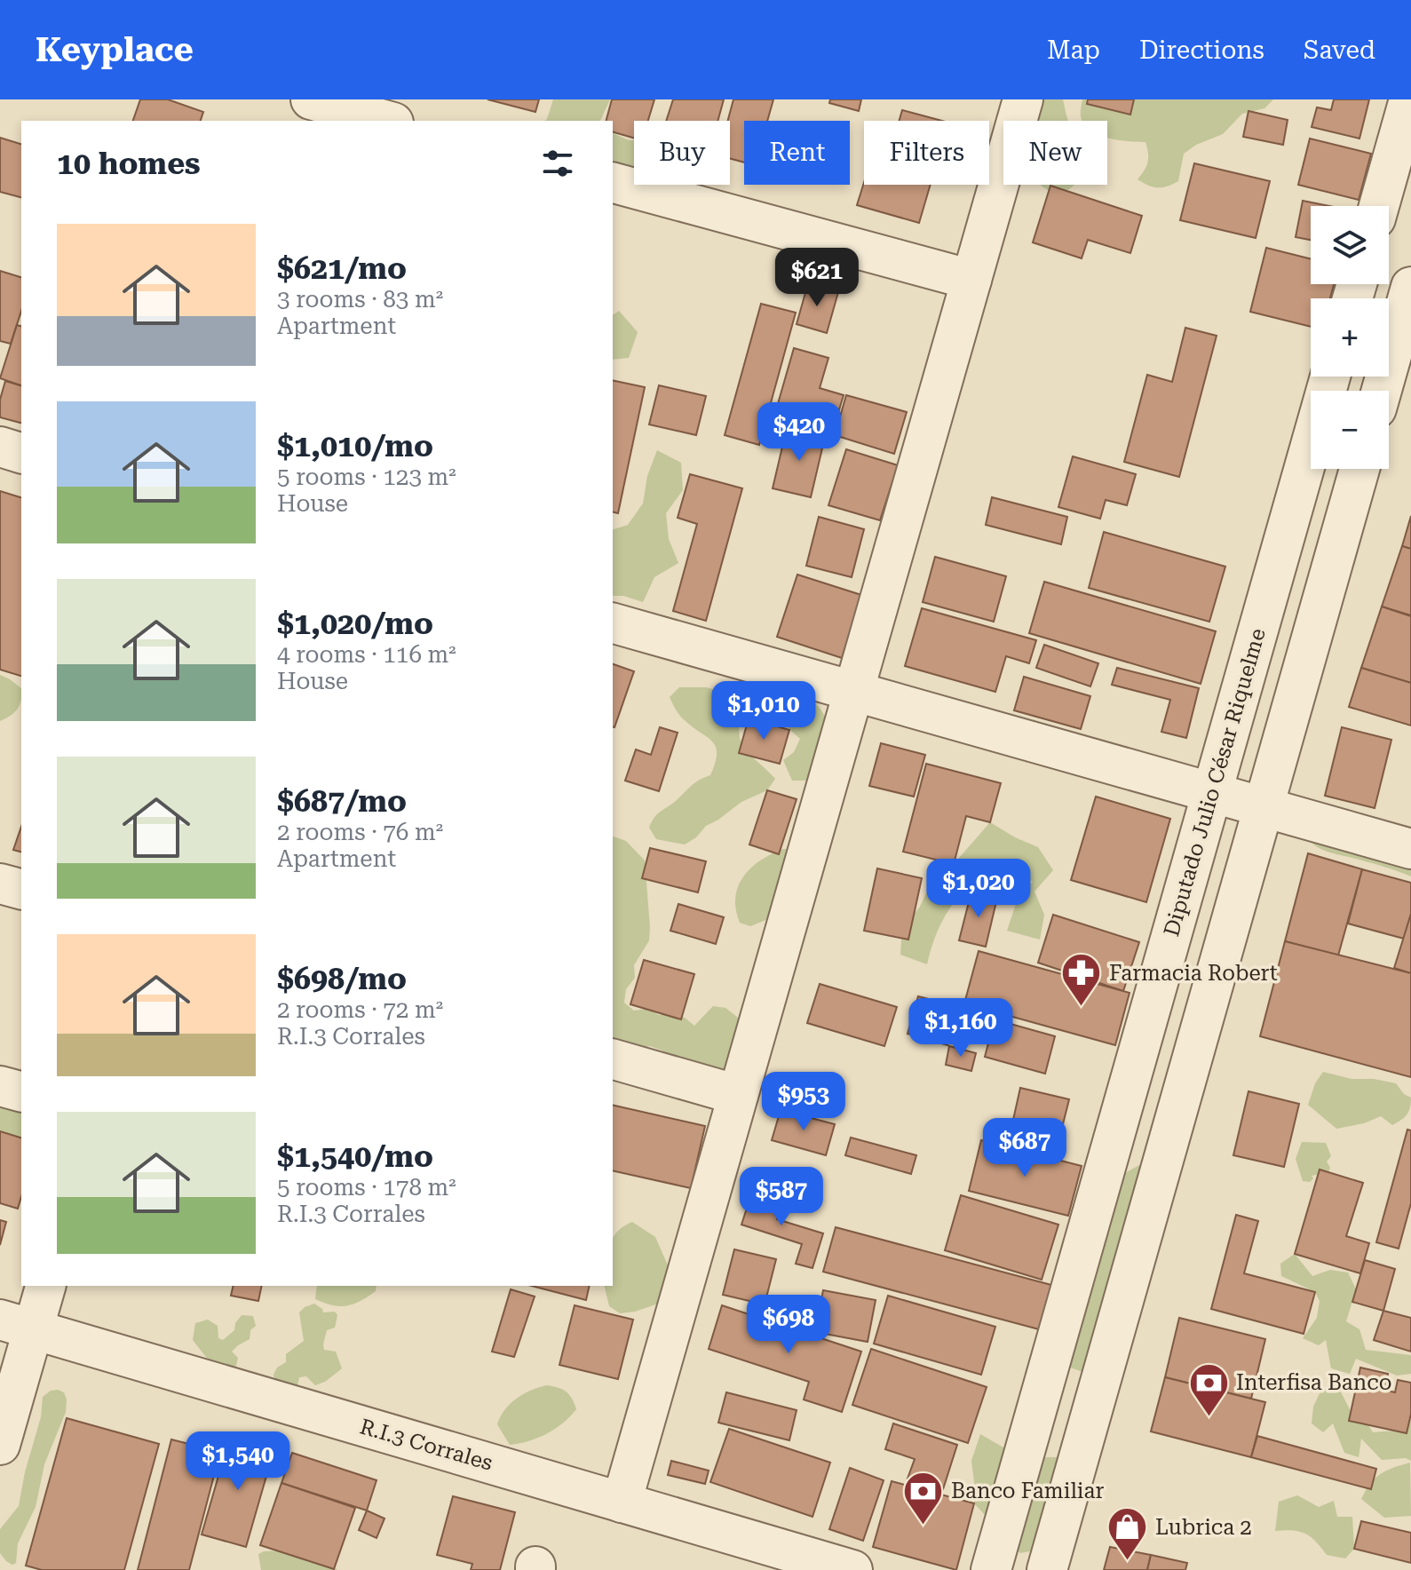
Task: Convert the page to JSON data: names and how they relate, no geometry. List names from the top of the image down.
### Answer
{
  "streets": {
    "street": ["Diputado Julio César Riquelme", "R.I.3 Corrales"]
  },
  "places": {
    "pharmacy": ["Farmacia Robert"],
    "bank": ["Interfisa Banco", "Banco Familiar"],
    "shop": ["Lubrica 2"]
  },
  "page": {
    "header": "Keyplace",
    "nav": ["Map", "Directions", "Saved"],
    "chip": [
      "Buy",
      "Rent",
      "Filters",
      "New"
    ],
    "heading": "10 homes",
    "map_buttons": ["+", "−"],
    "list": [
      {
        "name": "$621/mo",
        "note": "3 rooms · 83 m² · Apartment"
      },
      {
        "name": "$1,010/mo",
        "note": "5 rooms · 123 m² · House"
      },
      {
        "name": "$1,020/mo",
        "note": "4 rooms · 116 m² · House"
      },
      {
        "name": "$687/mo",
        "note": "2 rooms · 76 m² · Apartment"
      },
      {
        "name": "$698/mo",
        "note": "2 rooms · 72 m² · R.I.3 Corrales"
      },
      {
        "name": "$1,540/mo",
        "note": "5 rooms · 178 m² · R.I.3 Corrales"
      }
    ],
    "price": [
      "$621",
      "$420",
      "$1,010",
      "$1,020",
      "$1,160",
      "$953",
      "$687",
      "$587",
      "$698",
      "$1,540"
    ]
  }
}
